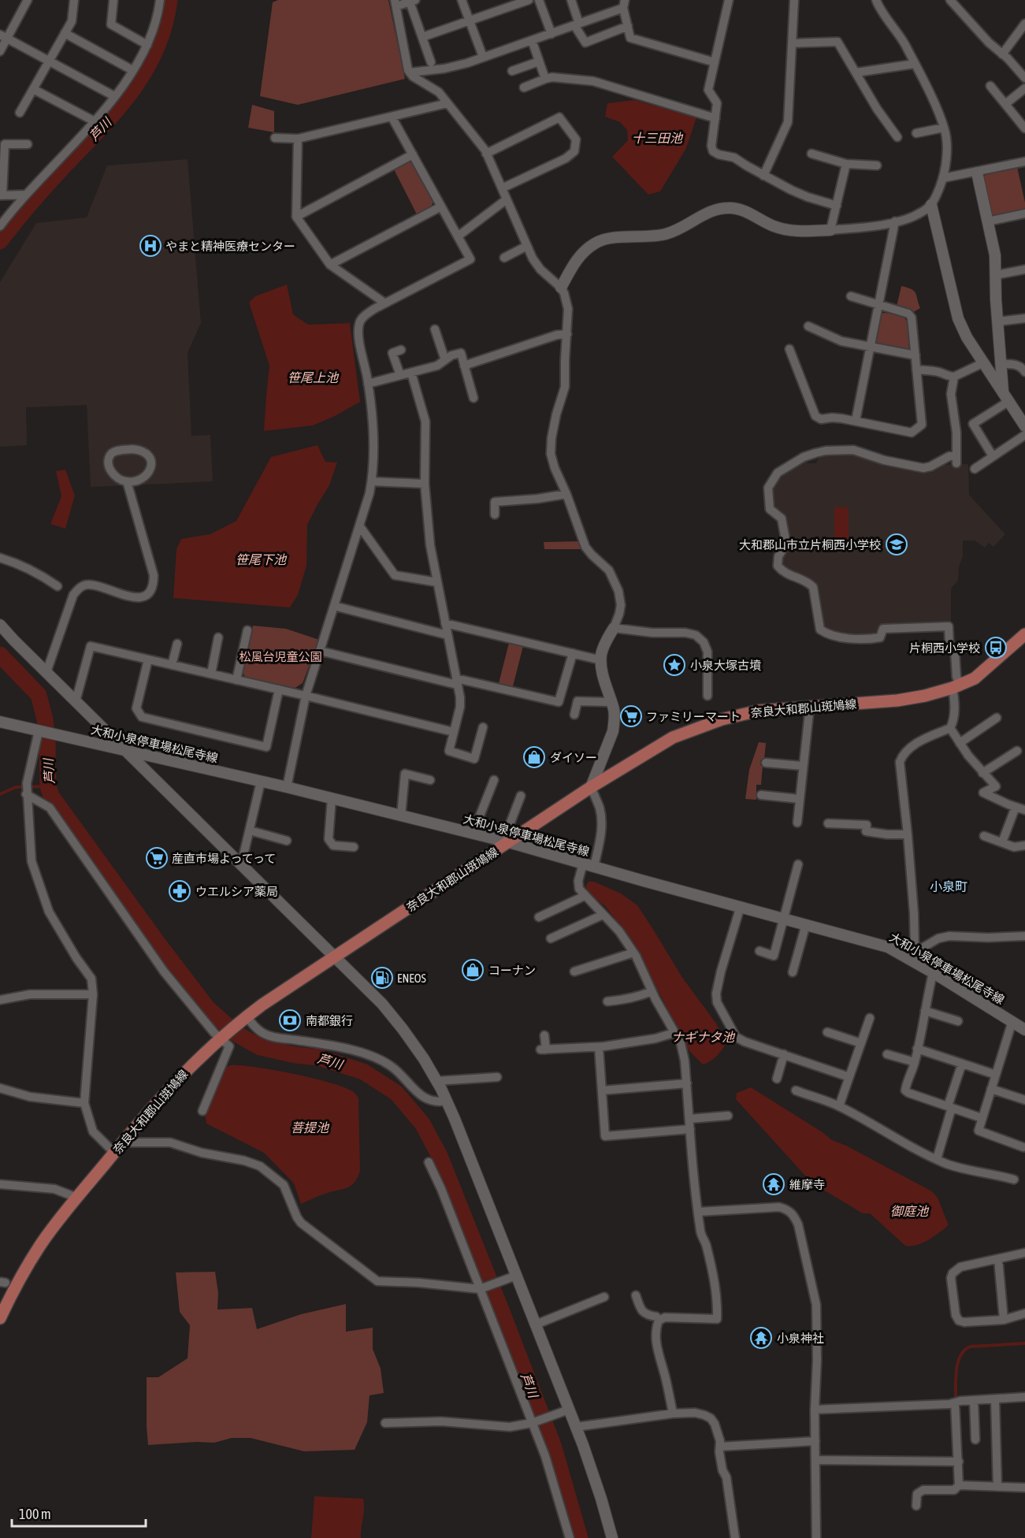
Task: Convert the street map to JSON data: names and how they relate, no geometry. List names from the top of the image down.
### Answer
{
  "streets": {
    "main road": ["奈良大和郡山斑鳩線"],
    "street": ["大和小泉停車場松尾寺線"]
  },
  "crossings": [
    ["奈良大和郡山斑鳩線", "大和小泉停車場松尾寺線"]
  ],
  "districts": ["小泉町"],
  "water": [
    "芦川",
    "十三田池",
    "笹尾上池",
    "笹尾下池",
    "ナギナタ池",
    "菩提池",
    "御庭池"
  ],
  "parks": ["松風台児童公園"],
  "places": {
    "hospital": ["やまと精神医療センター"],
    "school or university": ["大和郡山市立片桐西小学校"],
    "bus stop": ["片桐西小学校"],
    "place": ["小泉大塚古墳"],
    "supermarket": ["ファミリーマート", "産直市場よってって"],
    "shop": ["ダイソー", "コーナン"],
    "pharmacy": ["ウエルシア薬局"],
    "fuel station": ["ENEOS"],
    "bank": ["南都銀行"],
    "temple": ["維摩寺", "小泉神社"]
  },
  "scale_bar": "100 m"
}
